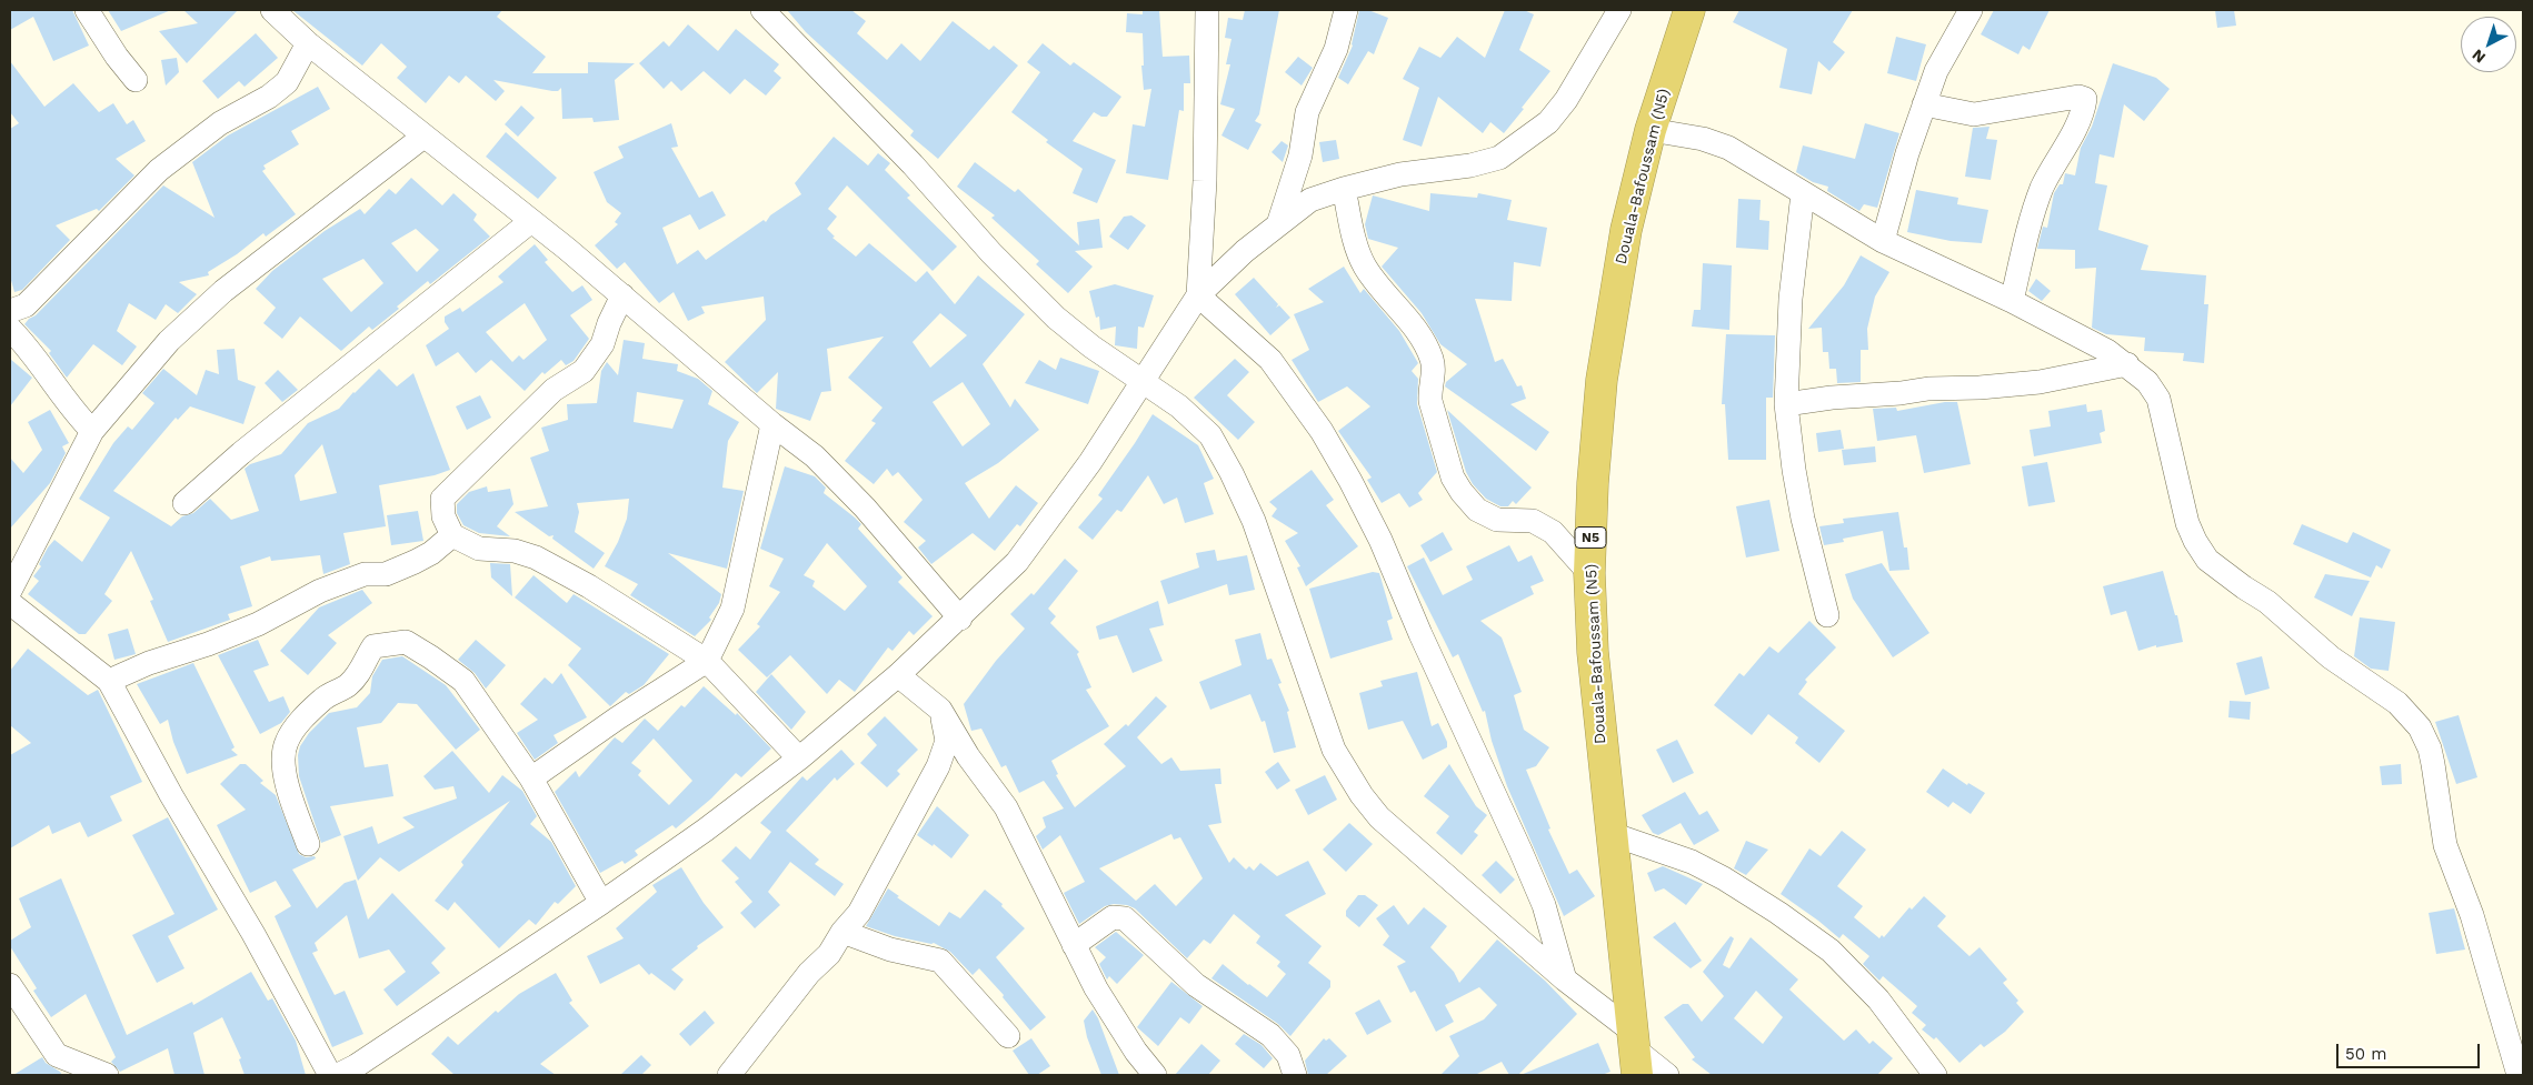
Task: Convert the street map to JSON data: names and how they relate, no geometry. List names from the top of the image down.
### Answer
{
  "streets": {
    "highway": ["Douala-Bafoussam (N5)", "N5"]
  },
  "scale_bar": "50 m",
  "north": "bottom left"
}
